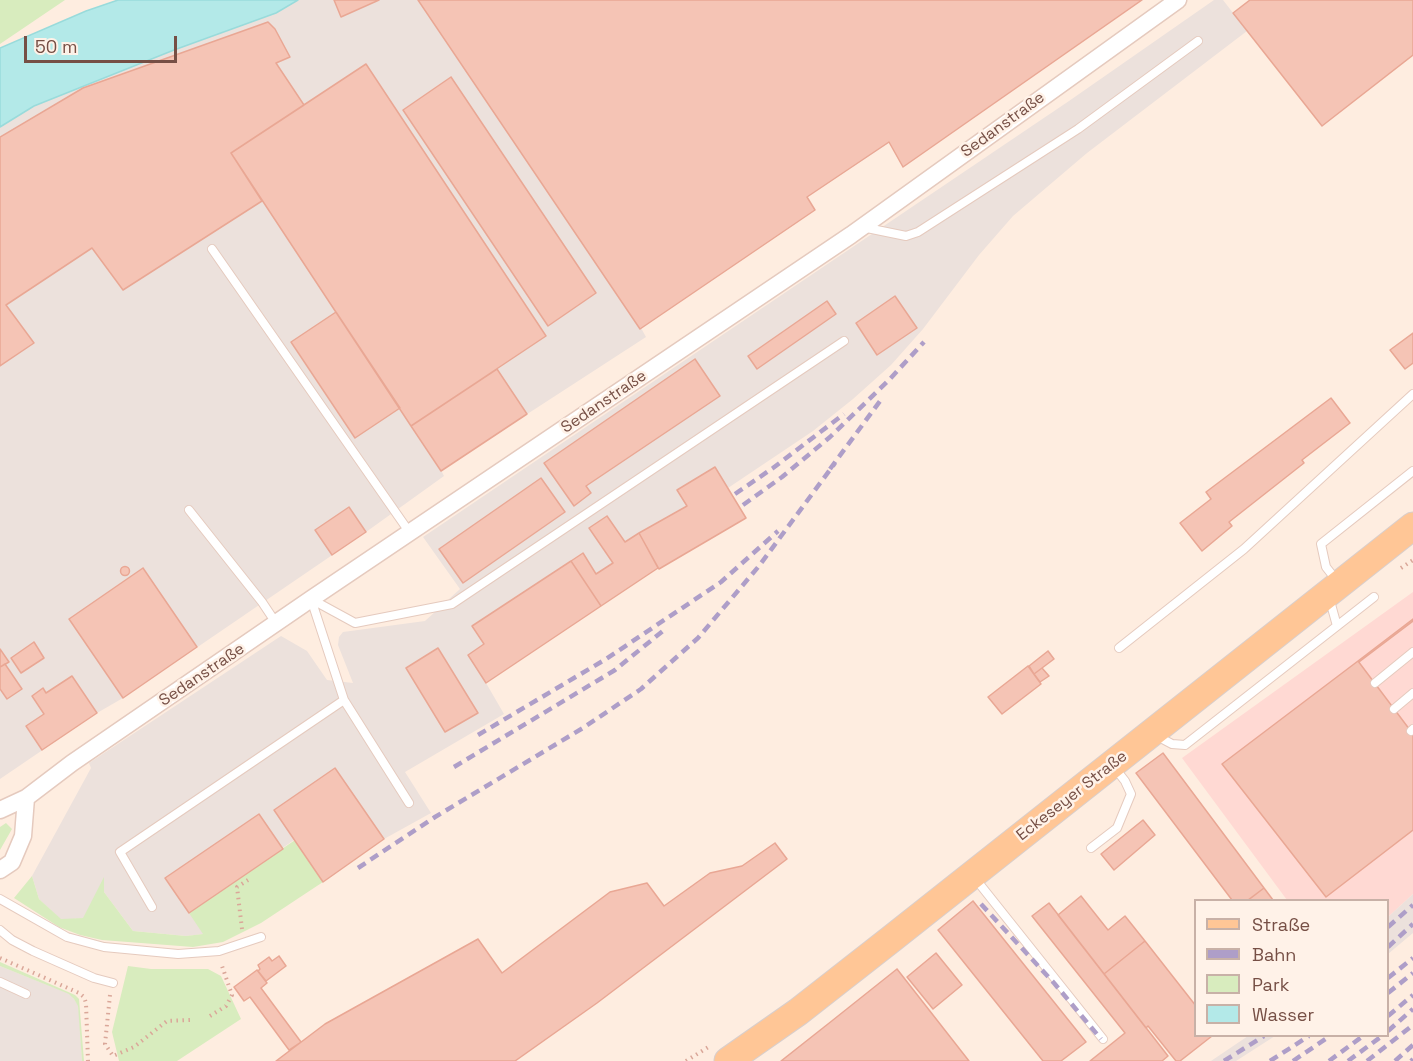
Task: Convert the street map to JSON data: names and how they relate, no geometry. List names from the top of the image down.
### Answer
{
  "streets": {
    "main road": ["Eckeseyer Straße"],
    "street": ["Sedanstraße"]
  },
  "legend": [
    "Straße",
    "Bahn",
    "Park",
    "Wasser"
  ],
  "scale_bar": "50 m"
}
